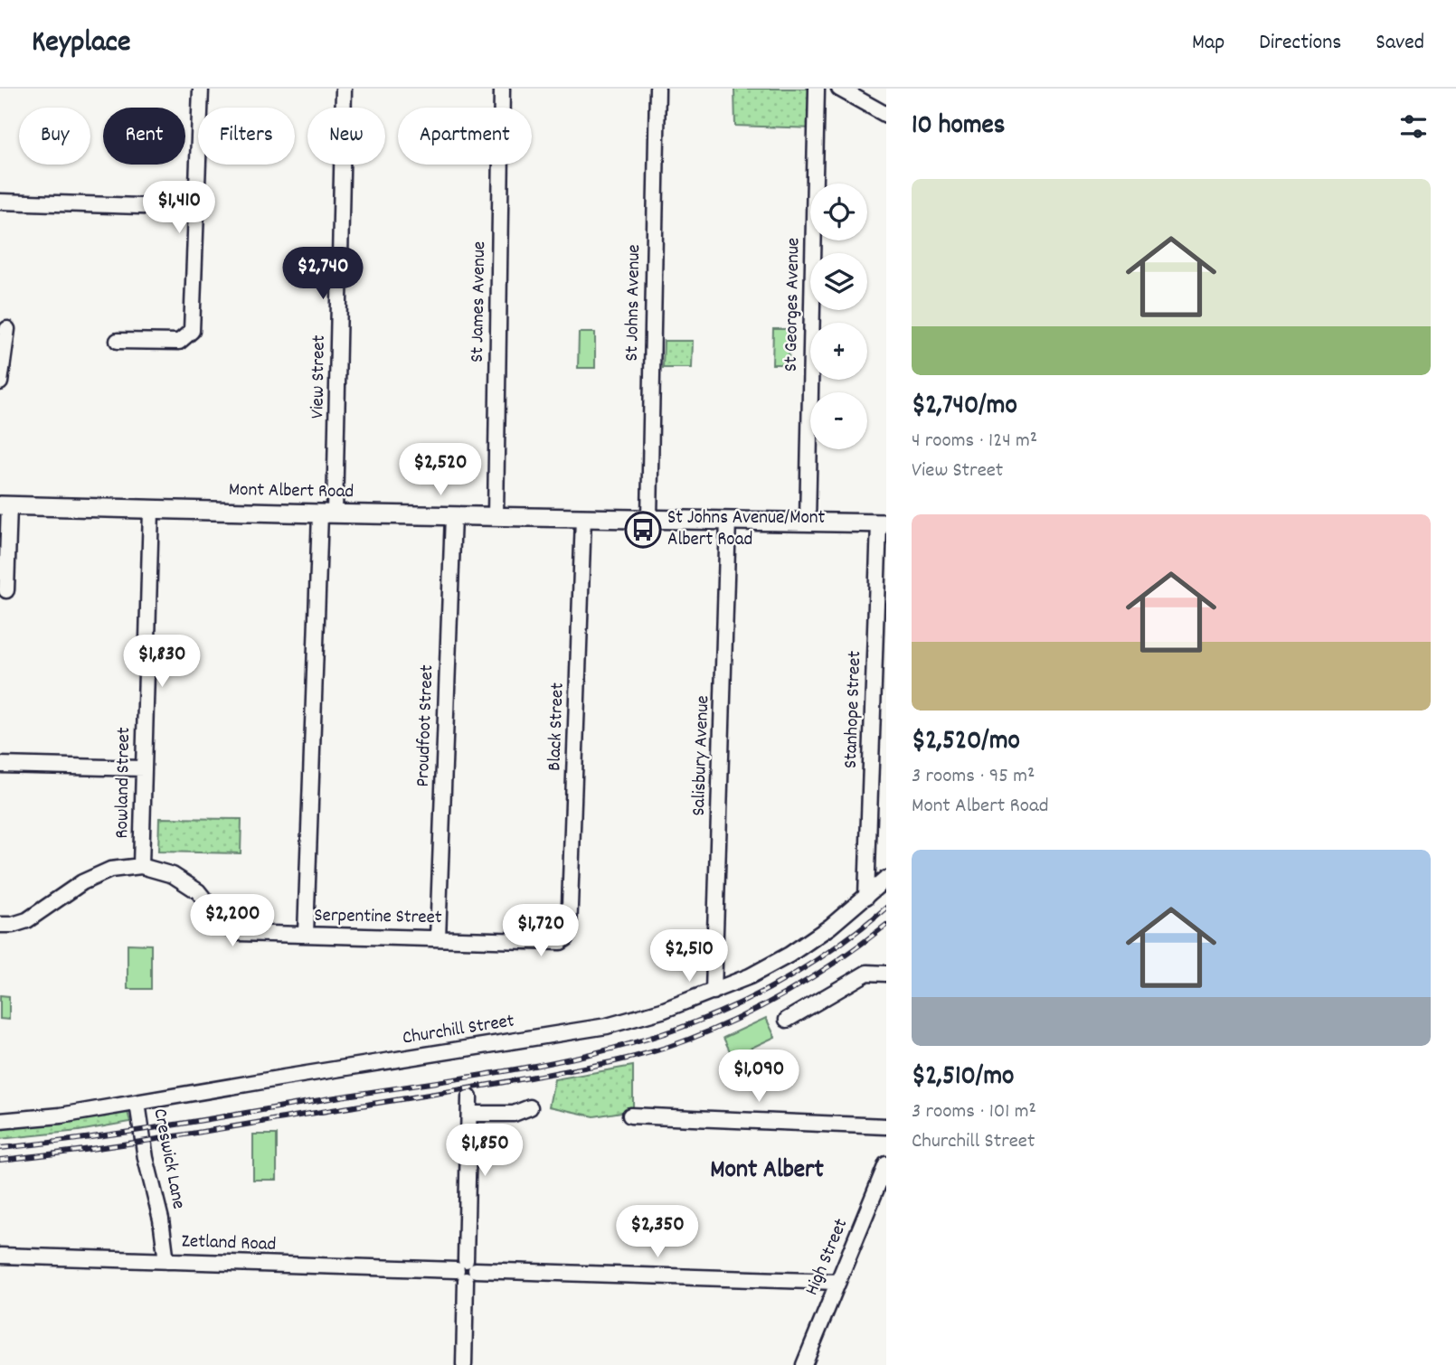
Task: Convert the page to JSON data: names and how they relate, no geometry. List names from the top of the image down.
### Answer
{
  "streets": {
    "main road": ["Mont Albert Road"],
    "street": [
      "St James Avenue",
      "St Johns Avenue",
      "St Georges Avenue",
      "View Street",
      "Stanhope Street",
      "Proudfoot Street",
      "Black Street",
      "Salisbury Avenue",
      "Rowland Street",
      "Serpentine Street",
      "Churchill Street",
      "Creswick Lane",
      "Zetland Road",
      "High Street"
    ]
  },
  "crossings": [
    ["St James Avenue", "Mont Albert Road"],
    ["St Johns Avenue", "Mont Albert Road"],
    ["St Georges Avenue", "Mont Albert Road"],
    ["View Street", "Mont Albert Road"],
    ["View Street", "Serpentine Street"],
    ["Mont Albert Road", "Stanhope Street"],
    ["Mont Albert Road", "Proudfoot Street"],
    ["Mont Albert Road", "Black Street"],
    ["Mont Albert Road", "Salisbury Avenue"],
    ["Mont Albert Road", "Rowland Street"],
    ["Stanhope Street", "Churchill Street"],
    ["Proudfoot Street", "Serpentine Street"],
    ["Black Street", "Serpentine Street"],
    ["Salisbury Avenue", "Churchill Street"],
    ["Rowland Street", "Serpentine Street"],
    ["Churchill Street", "Creswick Lane"],
    ["Creswick Lane", "Zetland Road"],
    ["Zetland Road", "High Street"]
  ],
  "districts": ["Mont Albert"],
  "places": {
    "bus stop": ["St Johns Avenue/Mont Albert Road"]
  },
  "page": {
    "header": "Keyplace",
    "nav": ["Map", "Directions", "Saved"],
    "heading": "10 homes",
    "chip": [
      "Buy",
      "Rent",
      "Filters",
      "New",
      "Apartment"
    ],
    "list": [
      {
        "name": "$2,740/mo",
        "note": "4 rooms · 124 m² · View Street"
      },
      {
        "name": "$2,520/mo",
        "note": "3 rooms · 95 m² · Mont Albert Road"
      },
      {
        "name": "$2,510/mo",
        "note": "3 rooms · 101 m² · Churchill Street"
      }
    ],
    "price": [
      "$1,410",
      "$2,740",
      "$2,520",
      "$1,830",
      "$2,200",
      "$1,720",
      "$2,510",
      "$1,090",
      "$1,850",
      "$2,350"
    ],
    "map_buttons": ["+", "−"]
  }
}
